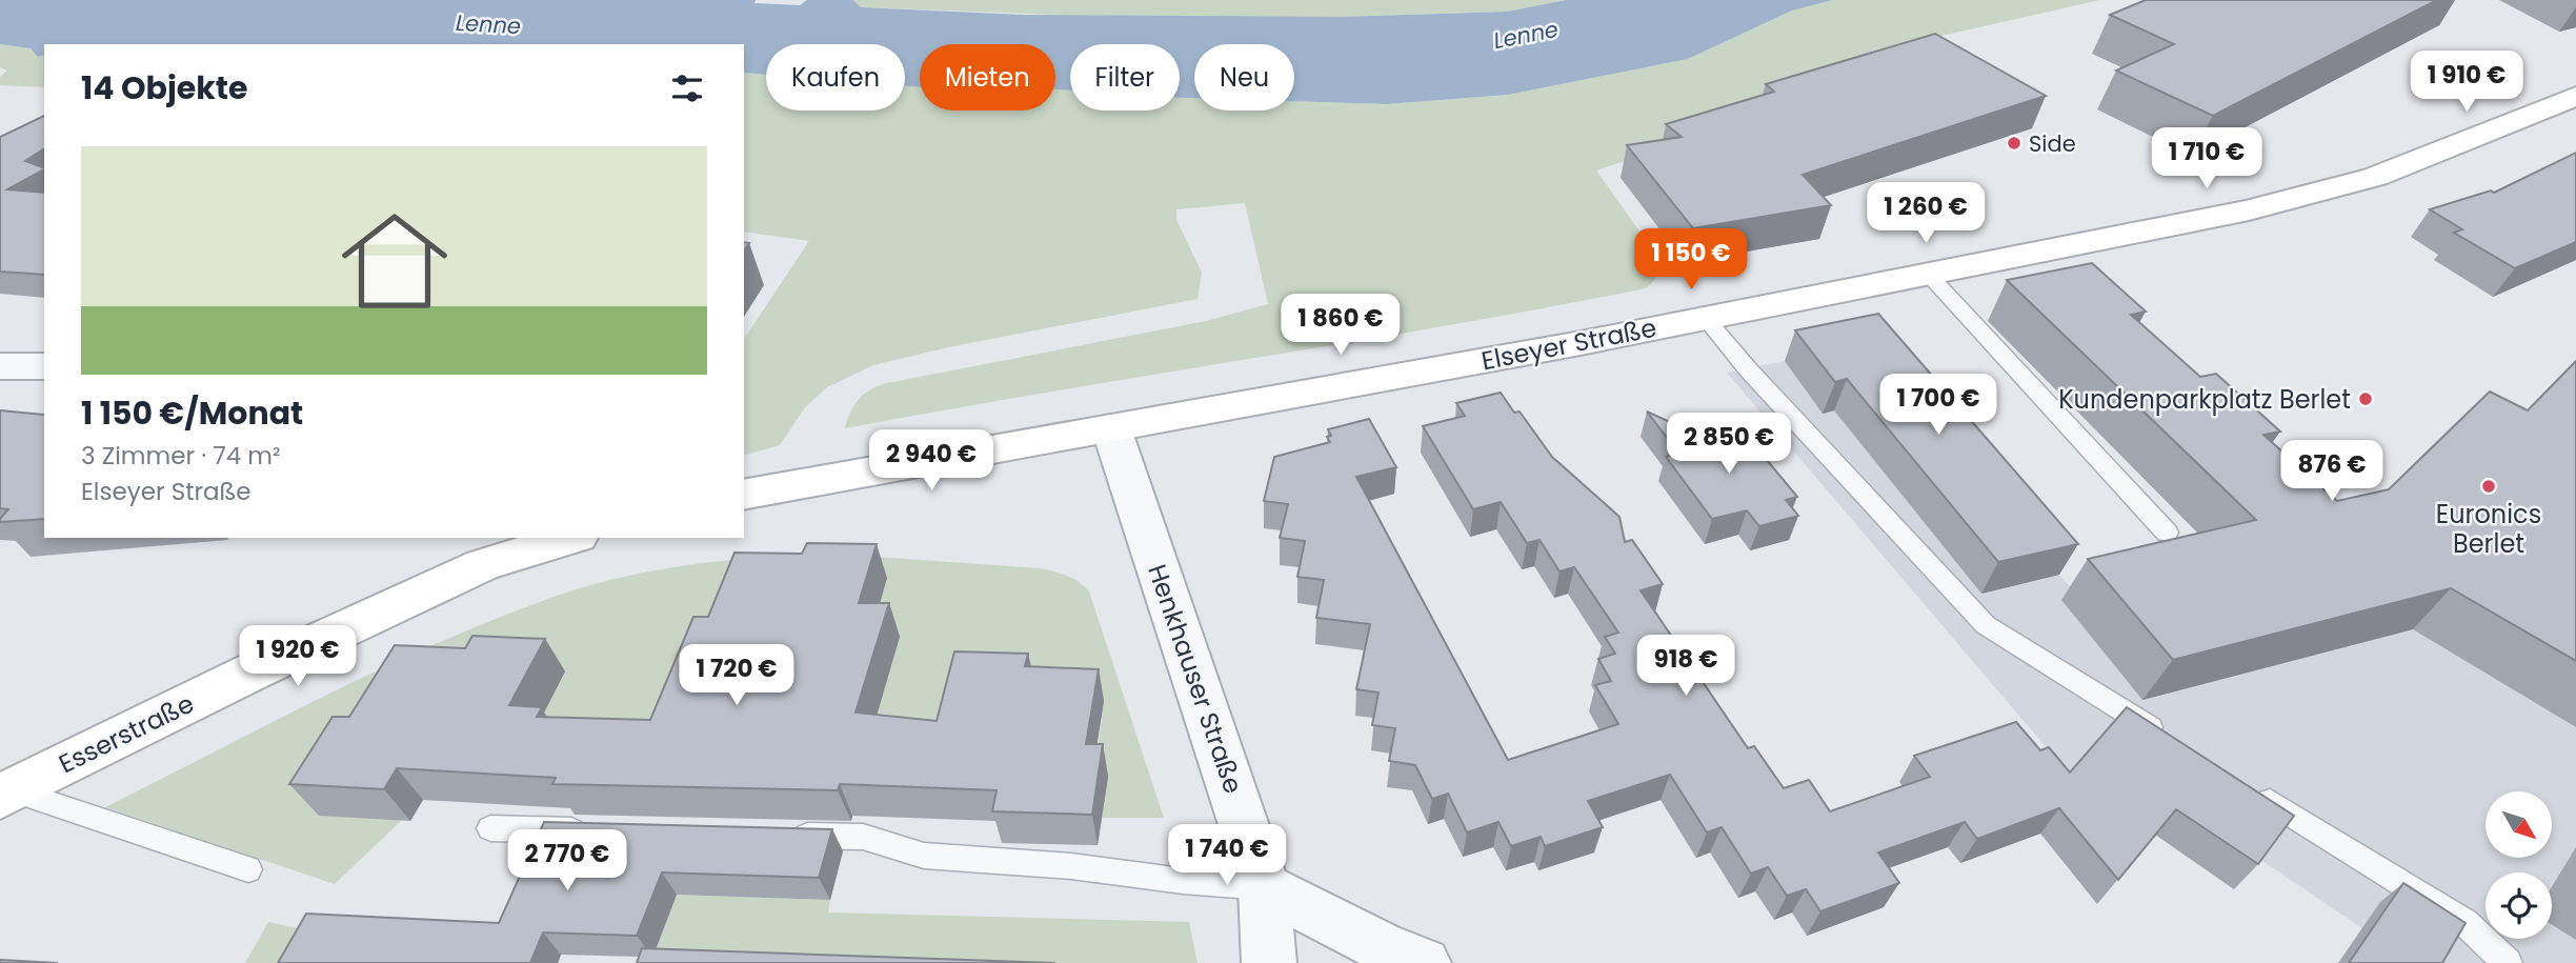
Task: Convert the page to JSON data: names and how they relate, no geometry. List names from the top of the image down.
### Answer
{
  "streets": {
    "main road": ["Elseyer Straße", "Esserstraße"],
    "street": ["Henkhauser Straße"]
  },
  "crossings": [
    ["Elseyer Straße", "Henkhauser Straße"]
  ],
  "water": ["Lenne"],
  "places": ["Side", "Kundenparkplatz Berlet", "Euronics Berlet"],
  "north": "bottom right",
  "page": {
    "chip": [
      "Kaufen",
      "Mieten",
      "Filter",
      "Neu"
    ],
    "heading": "14 Objekte",
    "price": [
      "1 910 €",
      "1 710 €",
      "1 260 €",
      "1 150 €",
      "1 860 €",
      "1 700 €",
      "2 850 €",
      "2 940 €",
      "876 €",
      "1 920 €",
      "918 €",
      "1 720 €",
      "1 740 €",
      "2 770 €"
    ],
    "list": [
      {
        "name": "1 150 €/Monat",
        "note": "3 Zimmer · 74 m² · Elseyer Straße"
      }
    ]
  }
}
